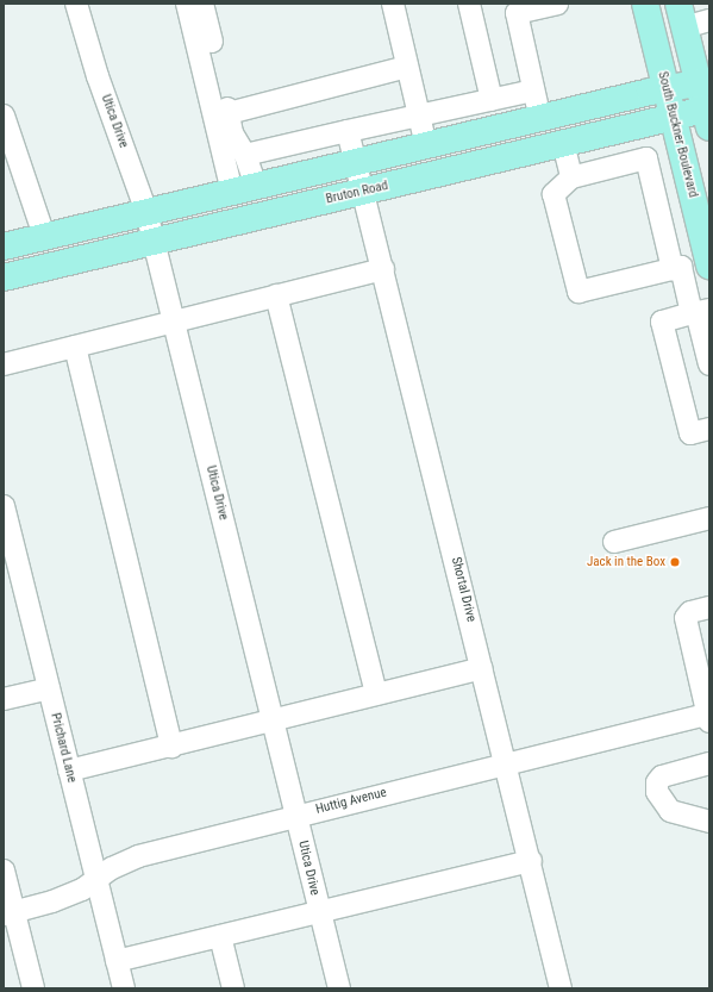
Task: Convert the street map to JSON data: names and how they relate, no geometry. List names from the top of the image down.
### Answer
{
  "streets": {
    "main road": ["South Buckner Boulevard", "Bruton Road"],
    "street": [
      "Utica Drive",
      "Shortal Drive",
      "Prichard Lane",
      "Huttig Avenue"
    ]
  },
  "crossings": [
    ["Utica Drive", "Bruton Road"],
    ["Utica Drive", "Huttig Avenue"],
    ["South Buckner Boulevard", "Bruton Road"],
    ["Bruton Road", "Shortal Drive"],
    ["Shortal Drive", "Huttig Avenue"],
    ["Prichard Lane", "Huttig Avenue"]
  ],
  "places": ["Jack in the Box"]
}
